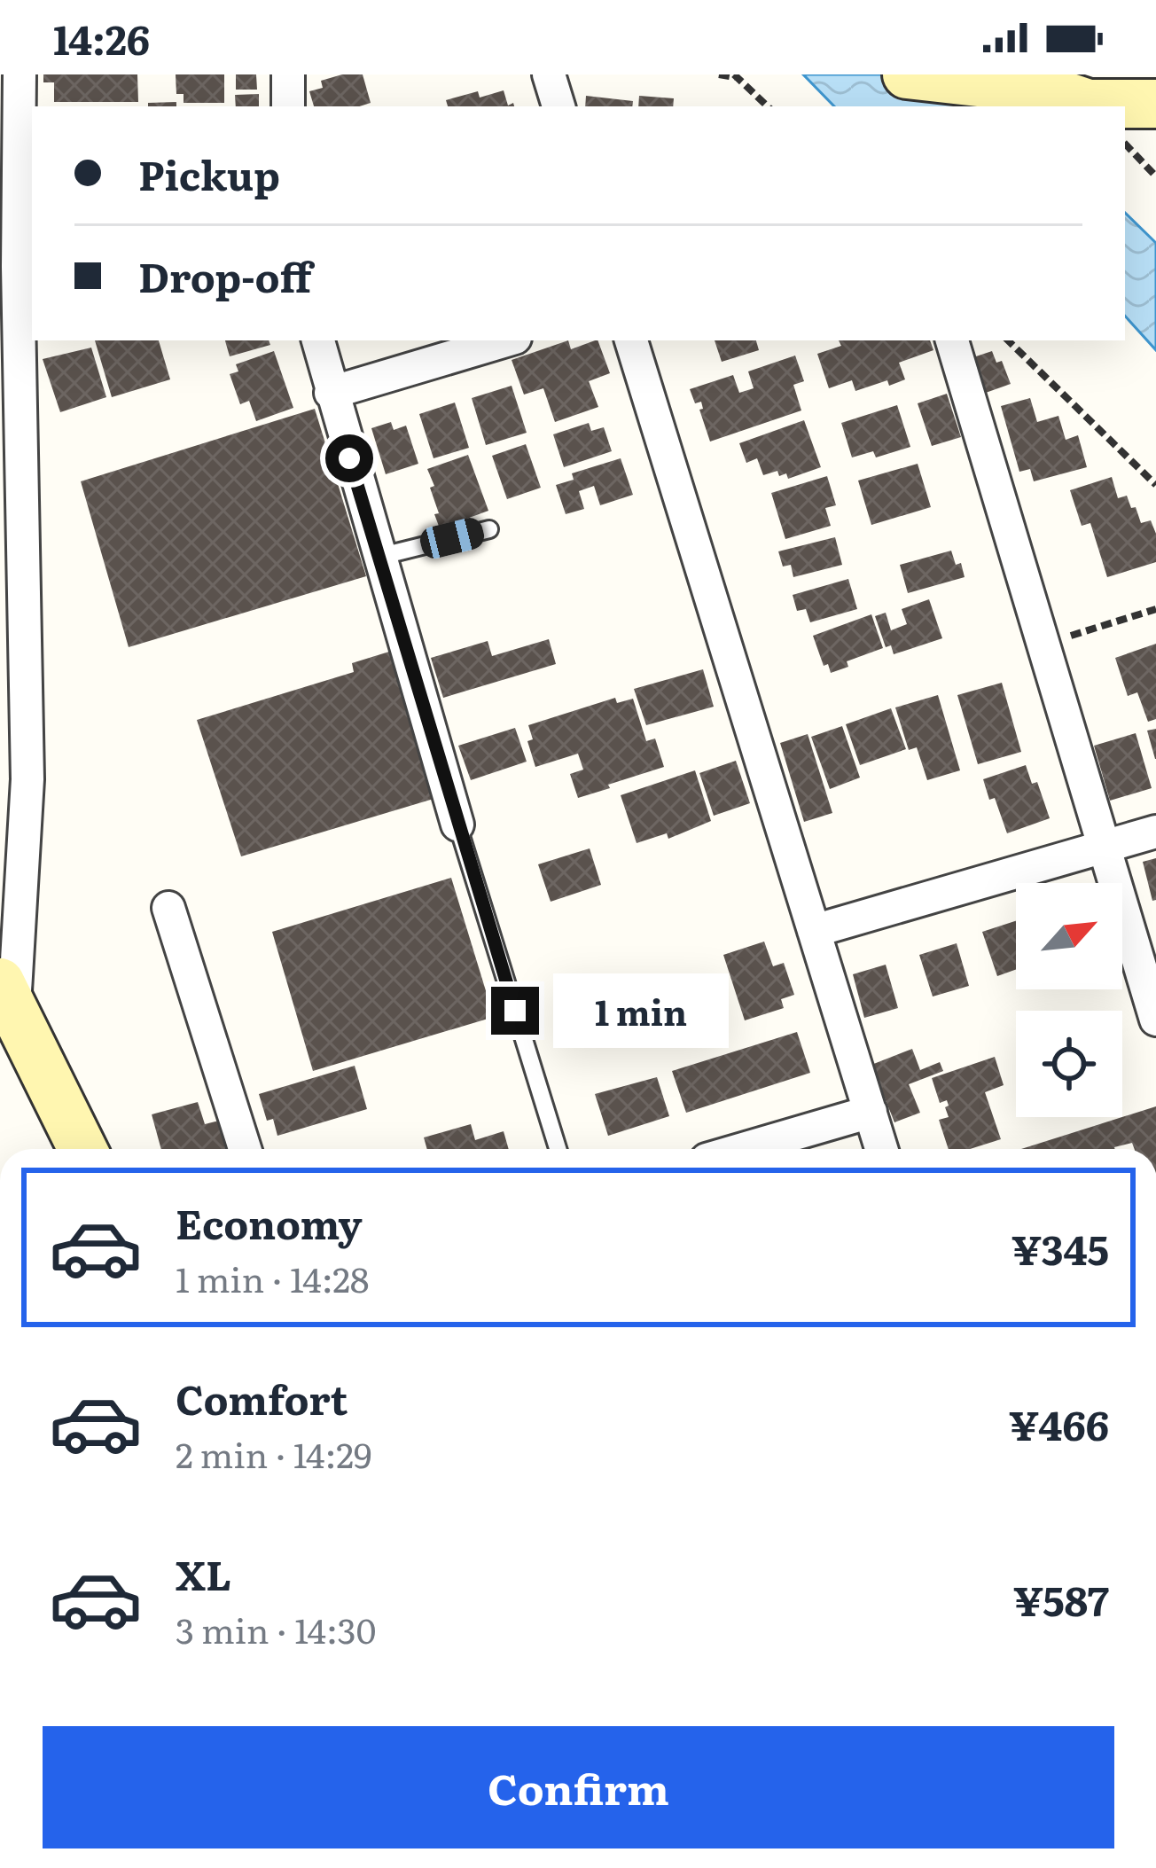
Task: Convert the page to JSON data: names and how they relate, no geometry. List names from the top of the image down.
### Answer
{
  "north": "top right",
  "page": {
    "status": "14:26",
    "banner": ["Pickup", "Drop-off"],
    "bubble": "1 min",
    "list": [
      {
        "name": "Economy",
        "note": "1 min · 14:28",
        "value": "¥345"
      },
      {
        "name": "Comfort",
        "note": "2 min · 14:29",
        "value": "¥466"
      },
      {
        "name": "XL",
        "note": "3 min · 14:30",
        "value": "¥587"
      }
    ],
    "buttons": "Confirm"
  }
}
